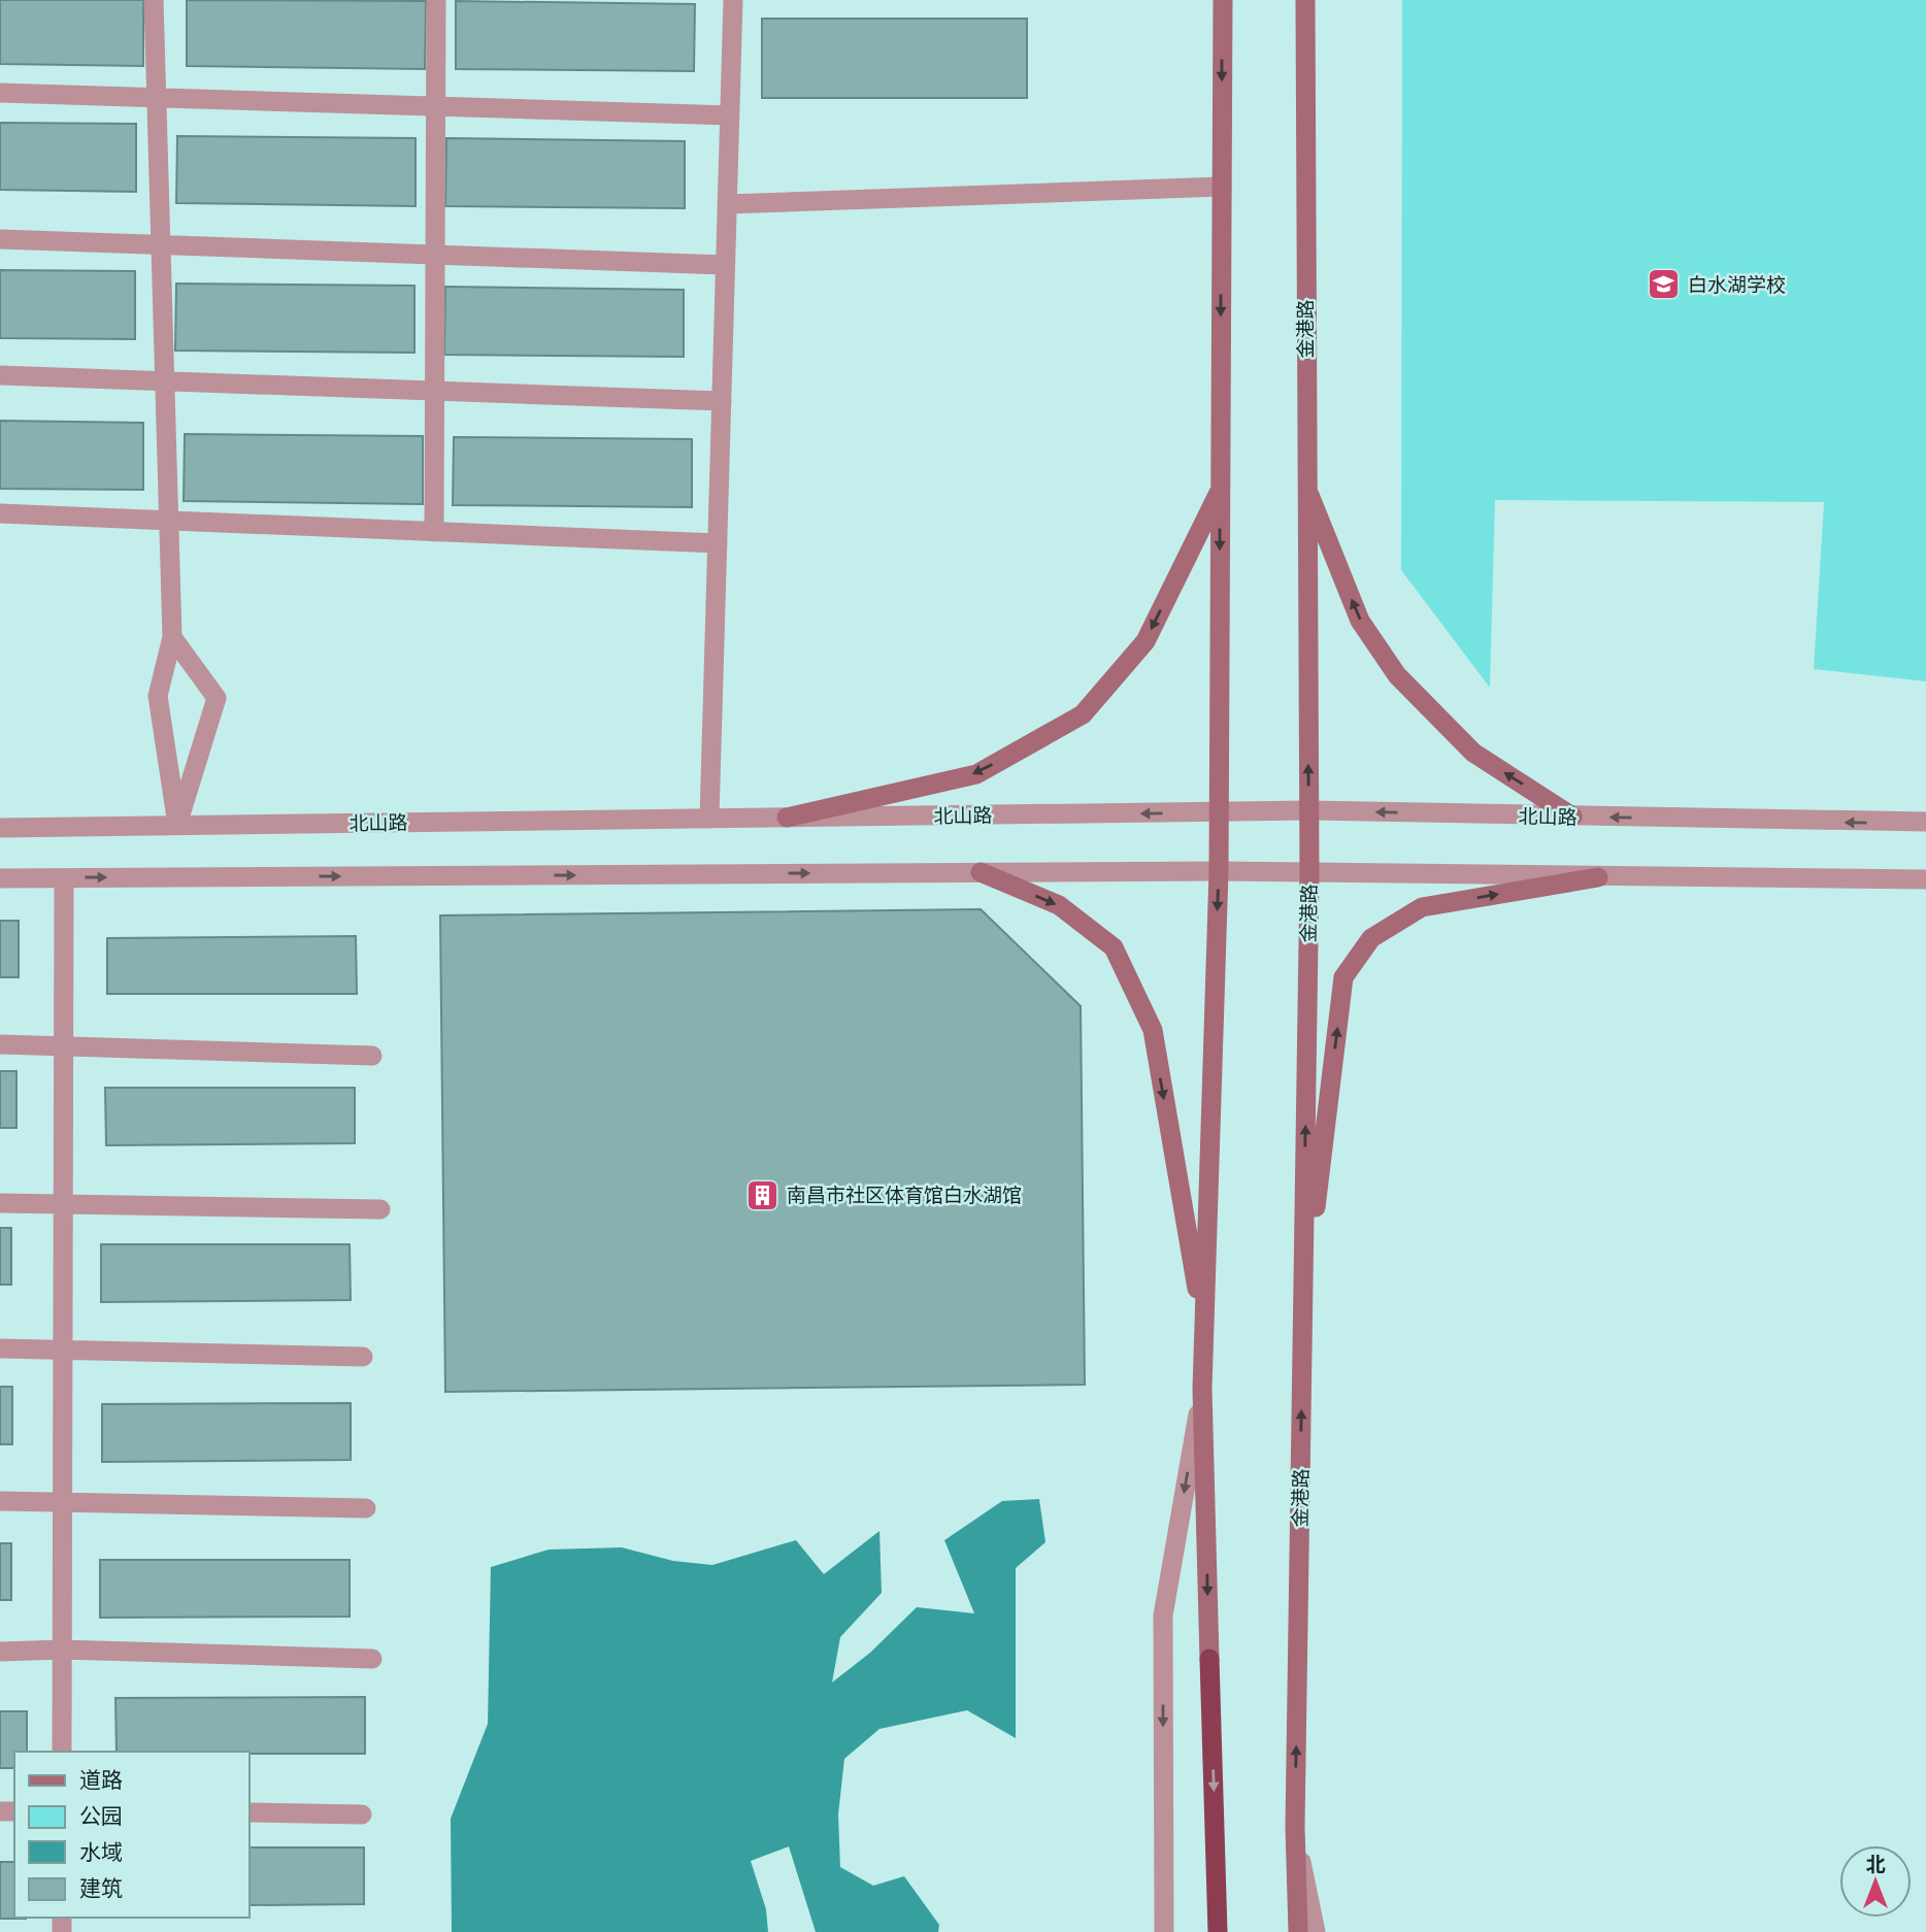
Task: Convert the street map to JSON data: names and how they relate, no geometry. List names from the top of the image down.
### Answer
{
  "streets": {
    "main road": ["金港路"],
    "street": ["北山路"]
  },
  "crossings": [
    ["金港路", "北山路"]
  ],
  "places": {
    "school or university": ["白水湖学校"],
    "building": ["南昌市社区体育馆白水湖馆"]
  },
  "legend": [
    "道路",
    "公园",
    "水域",
    "建筑"
  ],
  "north": "top"
}
